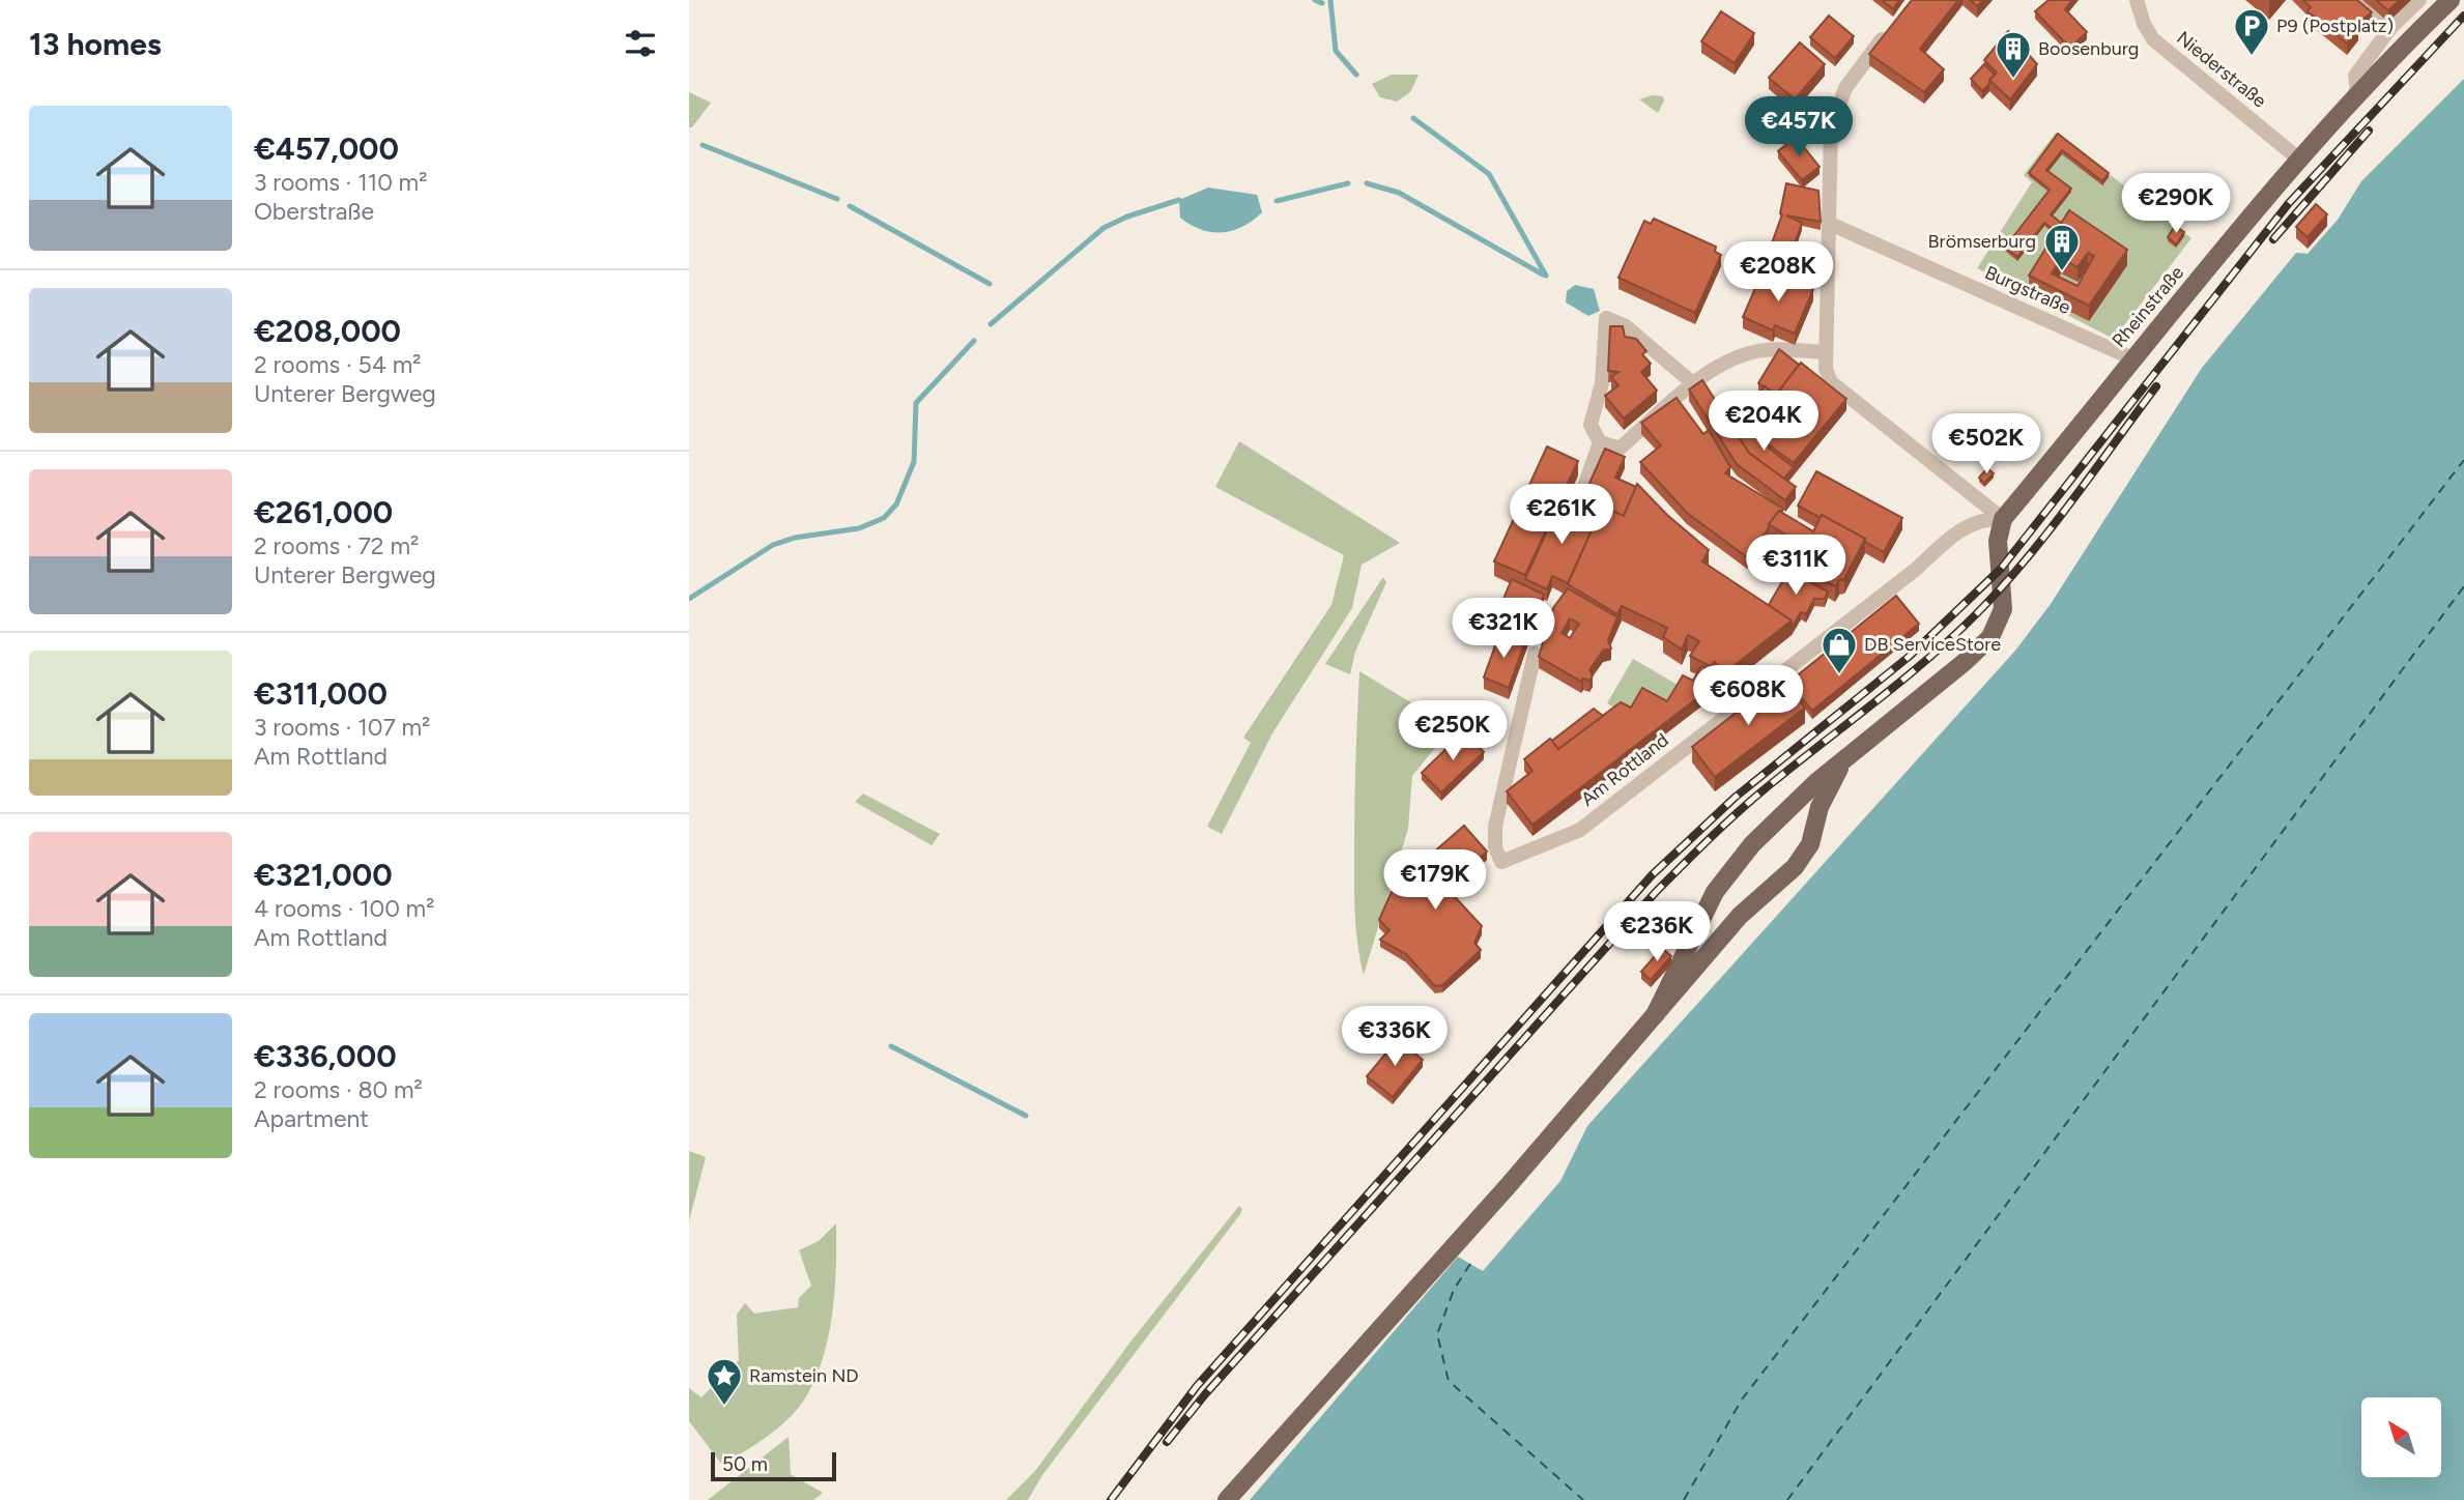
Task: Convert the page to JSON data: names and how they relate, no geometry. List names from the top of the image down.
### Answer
{
  "streets": {
    "main road": ["Rheinstraße"],
    "street": ["Niederstraße", "Burgstraße", "Am Rottland"]
  },
  "crossings": [
    ["Niederstraße", "Rheinstraße"],
    ["Burgstraße", "Rheinstraße"],
    ["Rheinstraße", "Am Rottland"]
  ],
  "places": {
    "parking": ["P9 (Postplatz)"],
    "building": ["Boosenburg", "Brömserburg"],
    "shop": ["DB ServiceStore"],
    "place": ["Ramstein ND"]
  },
  "scale_bar": "50 m",
  "north": "top left",
  "page": {
    "heading": "13 homes",
    "list": [
      {
        "name": "€457,000",
        "note": "3 rooms · 110 m² · Oberstraße"
      },
      {
        "name": "€208,000",
        "note": "2 rooms · 54 m² · Unterer Bergweg"
      },
      {
        "name": "€261,000",
        "note": "2 rooms · 72 m² · Unterer Bergweg"
      },
      {
        "name": "€311,000",
        "note": "3 rooms · 107 m² · Am Rottland"
      },
      {
        "name": "€321,000",
        "note": "4 rooms · 100 m² · Am Rottland"
      },
      {
        "name": "€336,000",
        "note": "2 rooms · 80 m² · Apartment"
      }
    ],
    "price": [
      "€457K",
      "€290K",
      "€208K",
      "€204K",
      "€502K",
      "€261K",
      "€311K",
      "€321K",
      "€608K",
      "€250K",
      "€179K",
      "€236K",
      "€336K"
    ],
    "scale": "50 m"
  }
}
